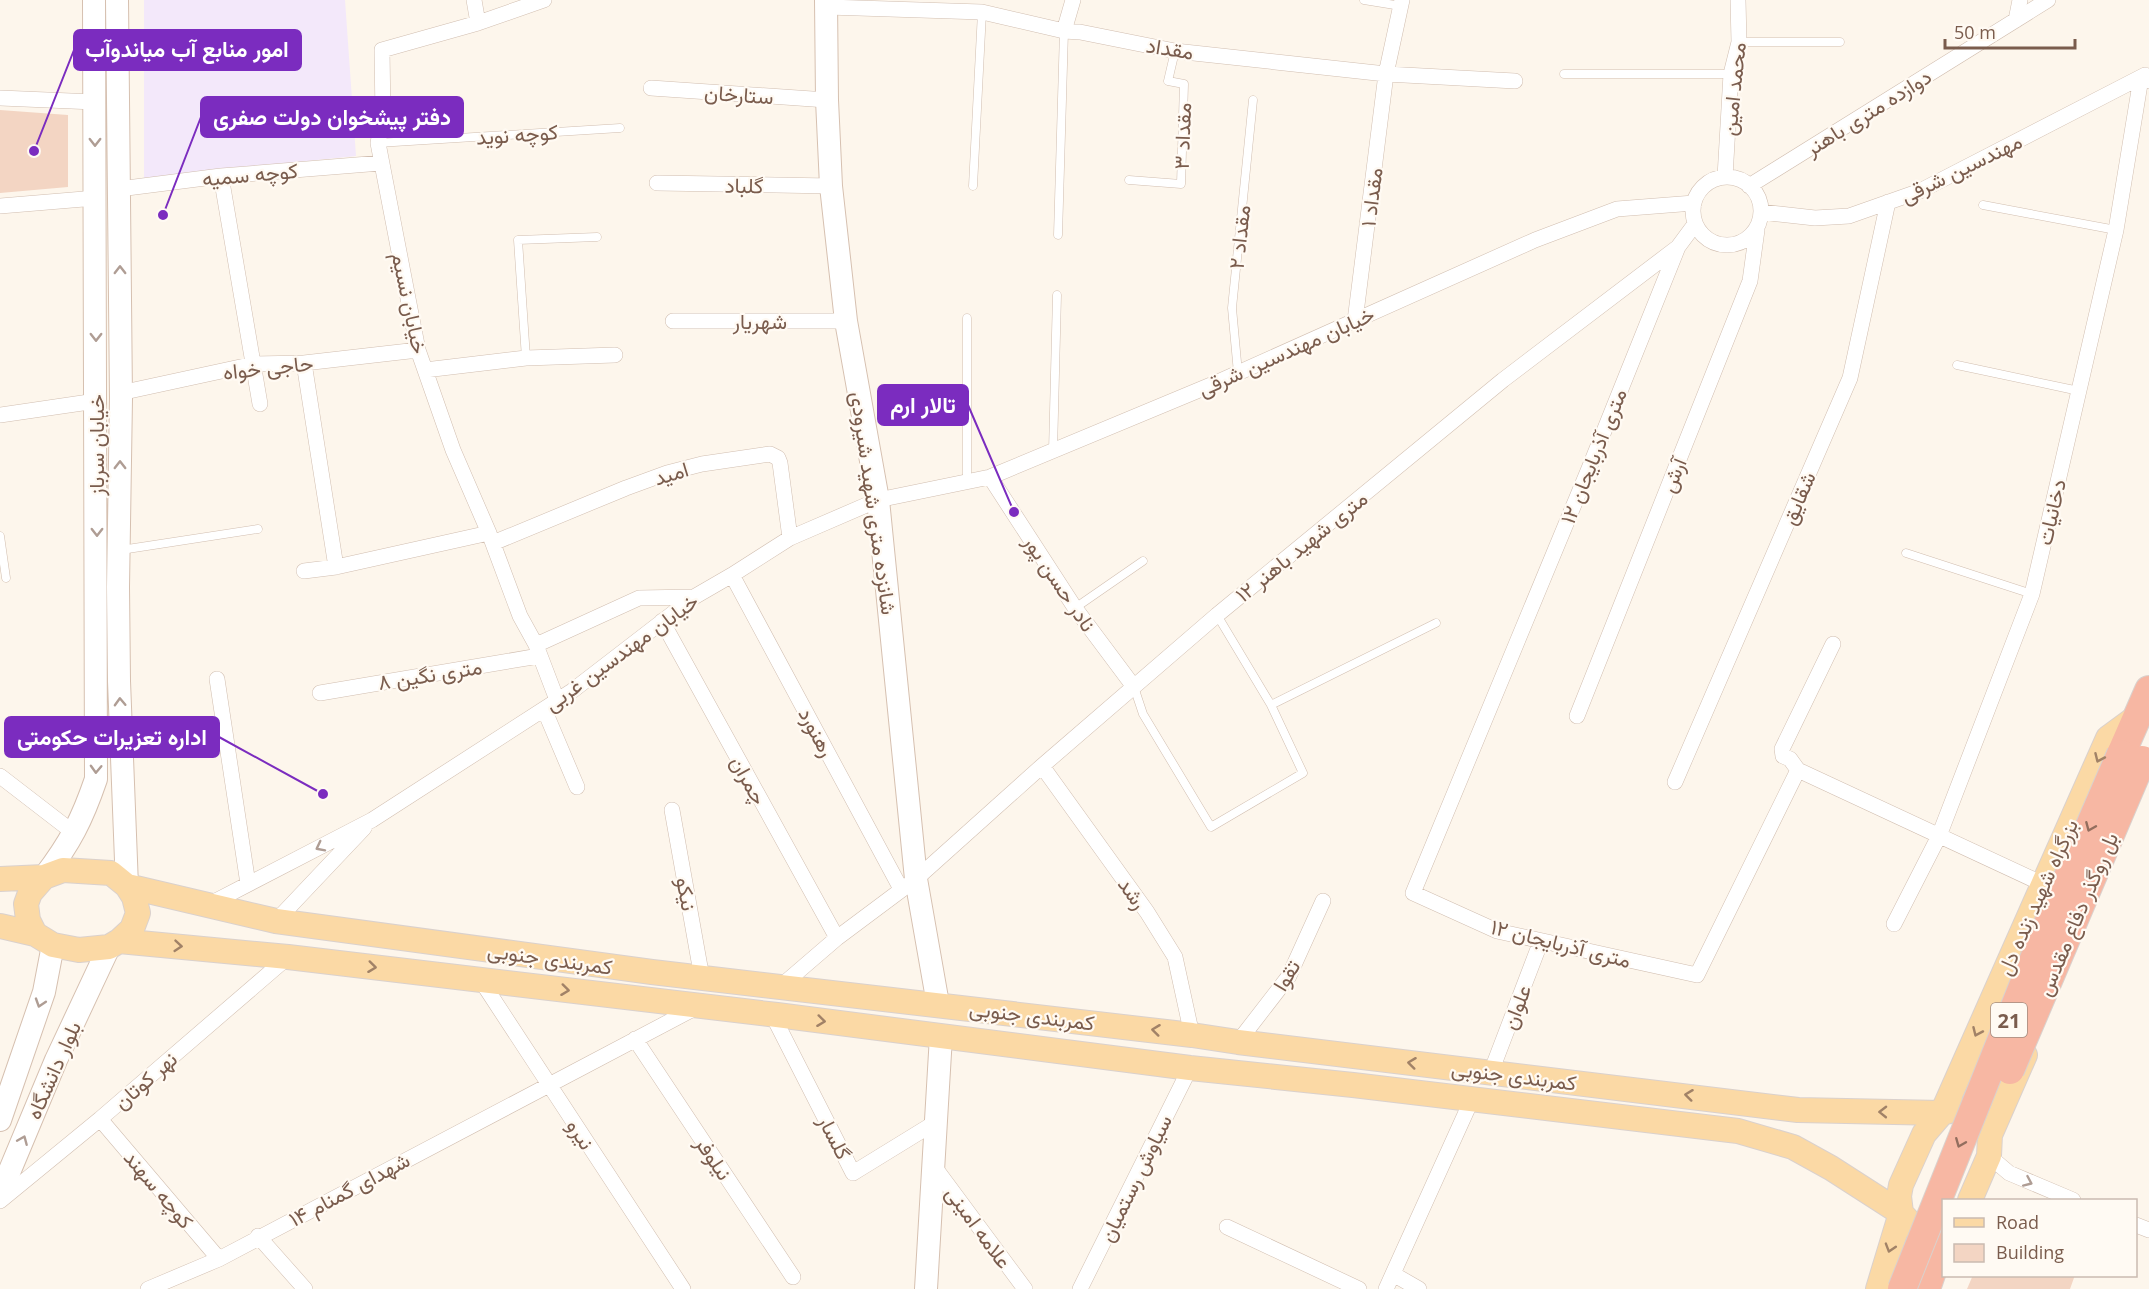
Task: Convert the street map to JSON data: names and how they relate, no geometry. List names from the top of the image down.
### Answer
{
  "streets": {
    "highway": ["بل روگذر دفاع مقدس", "21"],
    "main road": [
      "خیابان سرباز",
      "شانزده متری شهید شیرودی",
      "بزرگراه شهید زنده دل",
      "کمربندی جنوبی",
      "بلوار دانشگاه"
    ],
    "street": [
      "مقداد",
      "محمد امین",
      "ستارخان",
      "دوازده متری باهنر",
      "مهندسین شرقی",
      "کوچه سمیه",
      "گلباد",
      "مقداد ۱",
      "خیابان نسیم",
      "شهریار",
      "خیابان مهندسین شرقی",
      "حاجی خواه",
      "۱۲ متری آذربایجان",
      "امید",
      "آرش",
      "شقایق",
      "دخانیات",
      "۱۲ متری شهید باهنر",
      "نادر حسن پور",
      "خیابان مهندسین غربی",
      "۸ متری نگین",
      "رهنورد",
      "چمران",
      "رشد",
      "نیکو",
      "تقوا",
      "علوان",
      "نهر کوتان",
      "نیرو",
      "گلسار",
      "نیلوفر",
      "سیاوش رستمیان",
      "کوچه سهند",
      "۱۴ شهدای گمنام",
      "علامه امینی"
    ],
    "lane": ["کوچه نوید", "مقداد ۳", "مقداد ۲"]
  },
  "crossings": [
    ["مقداد", "مقداد ۳"],
    ["مقداد", "مقداد ۱"],
    ["مقداد", "شانزده متری شهید شیرودی"],
    ["محمد امین", "دوازده متری باهنر"],
    ["محمد امین", "مهندسین شرقی"],
    ["محمد امین", "خیابان مهندسین شرقی"],
    ["محمد امین", "آرش"],
    ["محمد امین", "۱۲ متری شهید باهنر"],
    ["ستارخان", "شانزده متری شهید شیرودی"],
    ["دوازده متری باهنر", "مهندسین شرقی"],
    ["دوازده متری باهنر", "خیابان مهندسین شرقی"],
    ["دوازده متری باهنر", "آرش"],
    ["دوازده متری باهنر", "۱۲ متری شهید باهنر"],
    ["کوچه نوید", "خیابان نسیم"],
    ["مهندسین شرقی", "خیابان مهندسین شرقی"],
    ["مهندسین شرقی", "آرش"],
    ["مهندسین شرقی", "شقایق"],
    ["مهندسین شرقی", "دخانیات"],
    ["مهندسین شرقی", "۱۲ متری شهید باهنر"],
    ["کوچه سمیه", "خیابان نسیم"],
    ["کوچه سمیه", "خیابان سرباز"],
    ["گلباد", "شانزده متری شهید شیرودی"],
    ["مقداد ۱", "خیابان مهندسین شرقی"],
    ["مقداد ۲", "خیابان مهندسین شرقی"],
    ["خیابان نسیم", "حاجی خواه"],
    ["خیابان نسیم", "امید"],
    ["خیابان نسیم", "خیابان مهندسین غربی"],
    ["خیابان نسیم", "۸ متری نگین"],
    ["شهریار", "شانزده متری شهید شیرودی"],
    ["خیابان مهندسین شرقی", "آرش"],
    ["خیابان مهندسین شرقی", "شانزده متری شهید شیرودی"],
    ["خیابان مهندسین شرقی", "۱۲ متری شهید باهنر"],
    ["خیابان مهندسین شرقی", "نادر حسن پور"],
    ["خیابان مهندسین شرقی", "خیابان مهندسین غربی"],
    ["حاجی خواه", "خیابان سرباز"],
    ["خیابان سرباز", "کمربندی جنوبی"],
    ["خیابان سرباز", "بلوار دانشگاه"],
    ["۱۲ متری آذربایجان", "۱۲ متری شهید باهنر"],
    ["۱۲ متری آذربایجان", "علوان"],
    ["امید", "خیابان مهندسین غربی"],
    ["آرش", "۱۲ متری شهید باهنر"],
    ["شانزده متری شهید شیرودی", "۱۲ متری شهید باهنر"],
    ["شانزده متری شهید شیرودی", "خیابان مهندسین غربی"],
    ["شانزده متری شهید شیرودی", "رهنورد"],
    ["شانزده متری شهید شیرودی", "کمربندی جنوبی"],
    ["۱۲ متری شهید باهنر", "نادر حسن پور"],
    ["۱۲ متری شهید باهنر", "رهنورد"],
    ["۱۲ متری شهید باهنر", "چمران"],
    ["۱۲ متری شهید باهنر", "رشد"],
    ["۱۲ متری شهید باهنر", "کمربندی جنوبی"],
    ["خیابان مهندسین غربی", "۸ متری نگین"],
    ["خیابان مهندسین غربی", "رهنورد"],
    ["خیابان مهندسین غربی", "چمران"],
    ["رشد", "کمربندی جنوبی"],
    ["نیکو", "کمربندی جنوبی"],
    ["بزرگراه شهید زنده دل", "کمربندی جنوبی"],
    ["بزرگراه شهید زنده دل", "21"],
    ["بل روگذر دفاع مقدس", "21"],
    ["کمربندی جنوبی", "تقوا"],
    ["کمربندی جنوبی", "علوان"],
    ["کمربندی جنوبی", "بلوار دانشگاه"],
    ["کمربندی جنوبی", "نهر کوتان"],
    ["کمربندی جنوبی", "نیرو"],
    ["کمربندی جنوبی", "گلسار"],
    ["کمربندی جنوبی", "سیاوش رستمیان"],
    ["کمربندی جنوبی", "۱۴ شهدای گمنام"],
    ["نهر کوتان", "کوچه سهند"],
    ["نیرو", "۱۴ شهدای گمنام"],
    ["نیلوفر", "۱۴ شهدای گمنام"],
    ["کوچه سهند", "۱۴ شهدای گمنام"]
  ],
  "places": [
    "امور منابع آب میاندوآب",
    "دفتر پیشخوان دولت صفری",
    "تالار ارم",
    "اداره تعزیرات حکومتی"
  ],
  "legend": ["Road", "Building"],
  "scale_bar": "50 m"
}
